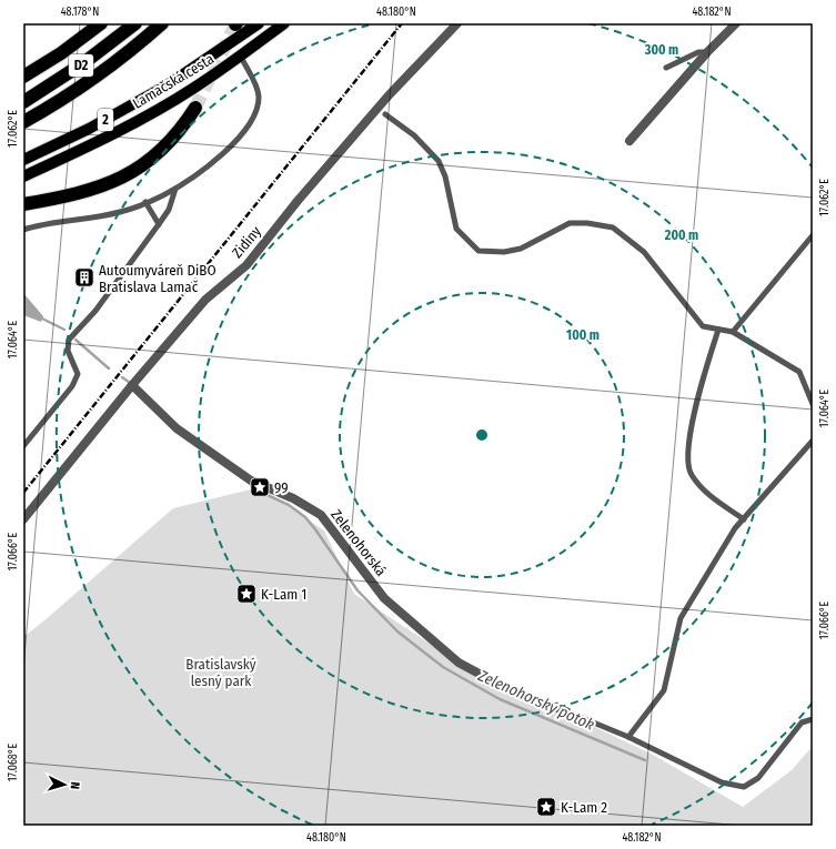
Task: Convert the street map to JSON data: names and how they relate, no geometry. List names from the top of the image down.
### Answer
{
  "streets": {
    "highway": ["D2"],
    "main road": ["Lamačská cesta", "2"],
    "street": ["Zidiny", "Zelenohorská"]
  },
  "crossings": [
    ["Zidiny", "Zelenohorská"]
  ],
  "water": ["Zelenohorský potok"],
  "parks": ["Bratislavský lesný park"],
  "places": {
    "building": ["Autoumyváreň DiBO Bratislava Lamač"],
    "place": ["99", "K-Lam 1", "K-Lam 2"]
  },
  "north": "right",
  "coordinates": [
    "48.178°N",
    "48.180°N",
    "48.182°N",
    "17.062°E",
    "17.064°E",
    "17.066°E",
    "17.068°E"
  ],
  "rings": ["300 m", "200 m", "100 m"]
}
